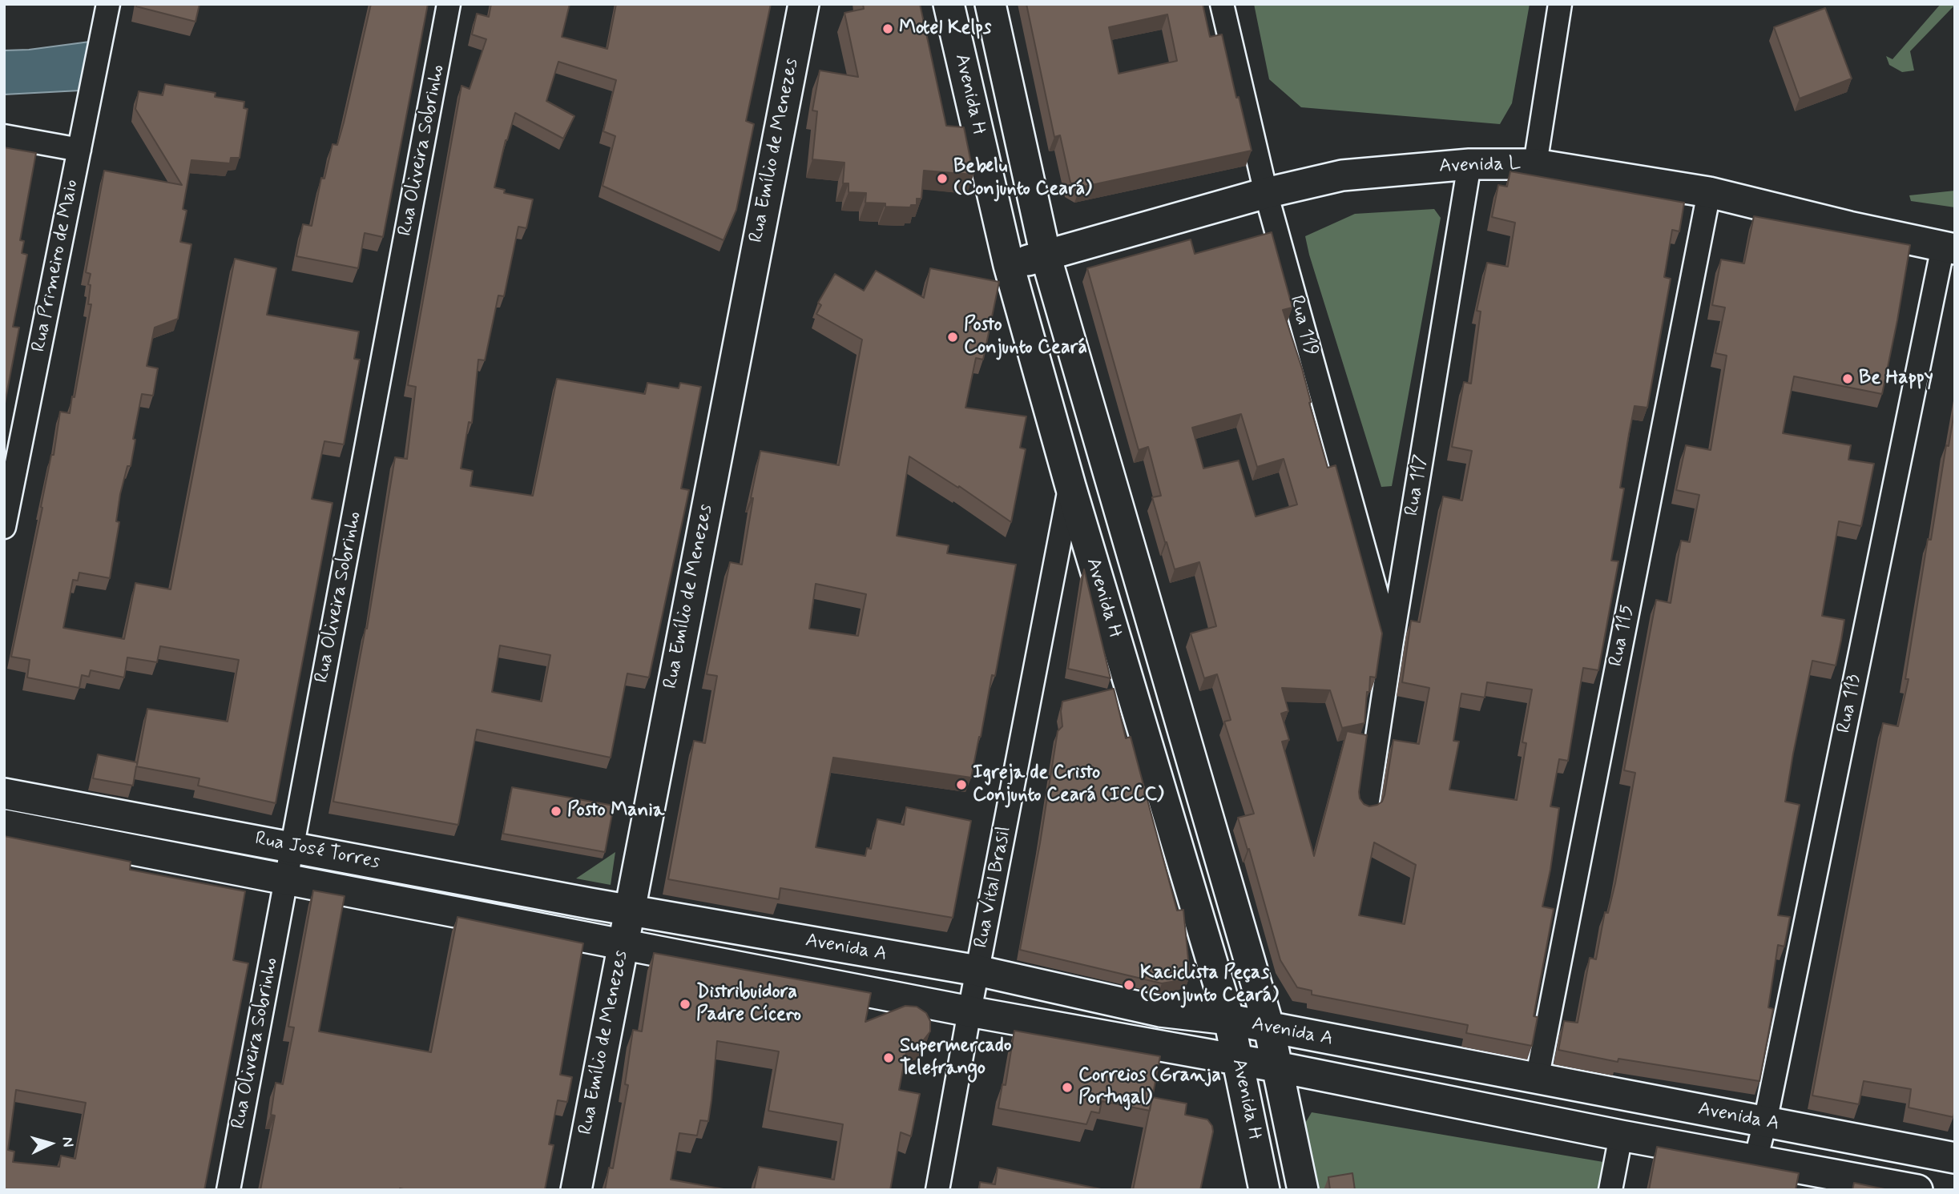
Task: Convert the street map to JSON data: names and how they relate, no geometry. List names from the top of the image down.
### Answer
{
  "streets": {
    "street": [
      "Avenida H",
      "Rua Oliveira Sobrinho",
      "Rua Emílio de Menezes",
      "Avenida L",
      "Rua Primeiro de Maio",
      "Rua 119",
      "Rua 117",
      "Rua 115",
      "Rua 113",
      "Rua José Torres",
      "Rua Vital Brasil",
      "Avenida A"
    ]
  },
  "crossings": [
    ["Avenida H", "Avenida L"],
    ["Avenida H", "Rua Vital Brasil"],
    ["Avenida H", "Avenida A"],
    ["Rua Oliveira Sobrinho", "Rua José Torres"],
    ["Rua Emílio de Menezes", "Rua José Torres"],
    ["Rua Emílio de Menezes", "Avenida A"],
    ["Avenida L", "Rua 119"],
    ["Avenida L", "Rua 117"],
    ["Avenida L", "Rua 115"],
    ["Avenida L", "Rua 113"],
    ["Rua 119", "Rua 117"],
    ["Rua 115", "Avenida A"],
    ["Rua 113", "Avenida A"],
    ["Rua José Torres", "Avenida A"],
    ["Rua Vital Brasil", "Avenida A"]
  ],
  "places": [
    "Motel Kelps",
    "Bebelu (Conjunto Ceará)",
    "Posto Conjunto Ceará",
    "Be Happy",
    "Igreja de Cristo Conjunto Ceará (ICCC)",
    "Posto Mania",
    "Kaciclista Peças (Conjunto Ceará)",
    "Distribuidora Padre Cícero",
    "Supermercado Telefrango",
    "Correios (Granja Portugal)"
  ],
  "north": "right"
}
